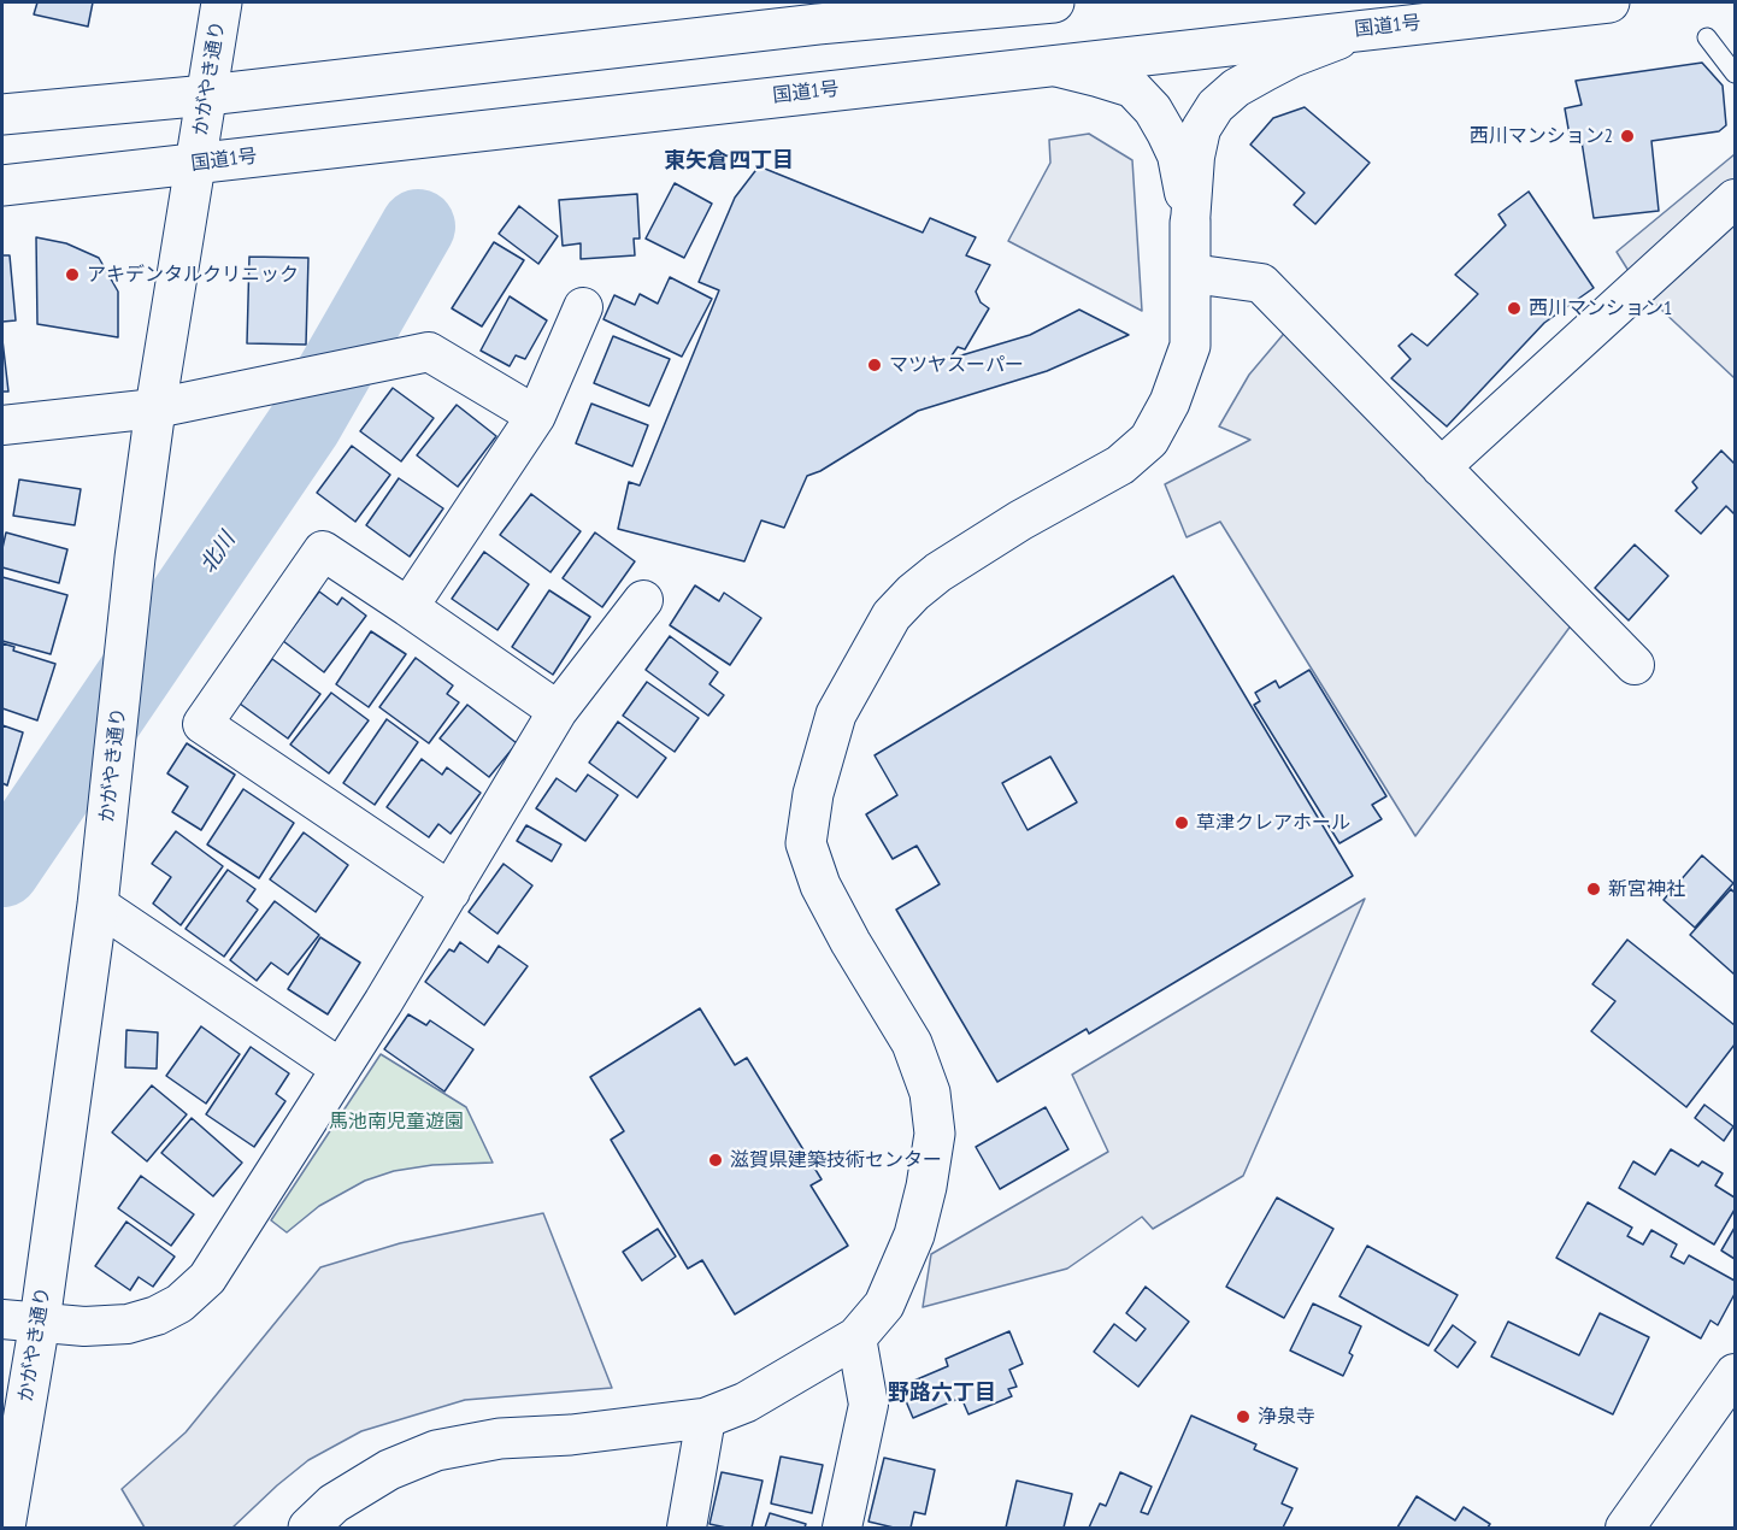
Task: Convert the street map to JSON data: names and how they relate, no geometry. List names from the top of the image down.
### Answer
{
  "streets": {
    "main road": ["国道1号", "かがやき通り"]
  },
  "crossings": [
    ["国道1号", "かがやき通り"]
  ],
  "districts": ["東矢倉四丁目", "野路六丁目"],
  "water": ["北川"],
  "parks": ["馬池南児童遊園"],
  "places": [
    "西川マンション2",
    "アキデンタルクリニック",
    "西川マンション1",
    "マツヤスーパー",
    "草津クレアホール",
    "新宮神社",
    "滋賀県建築技術センター",
    "浄泉寺"
  ]
}
